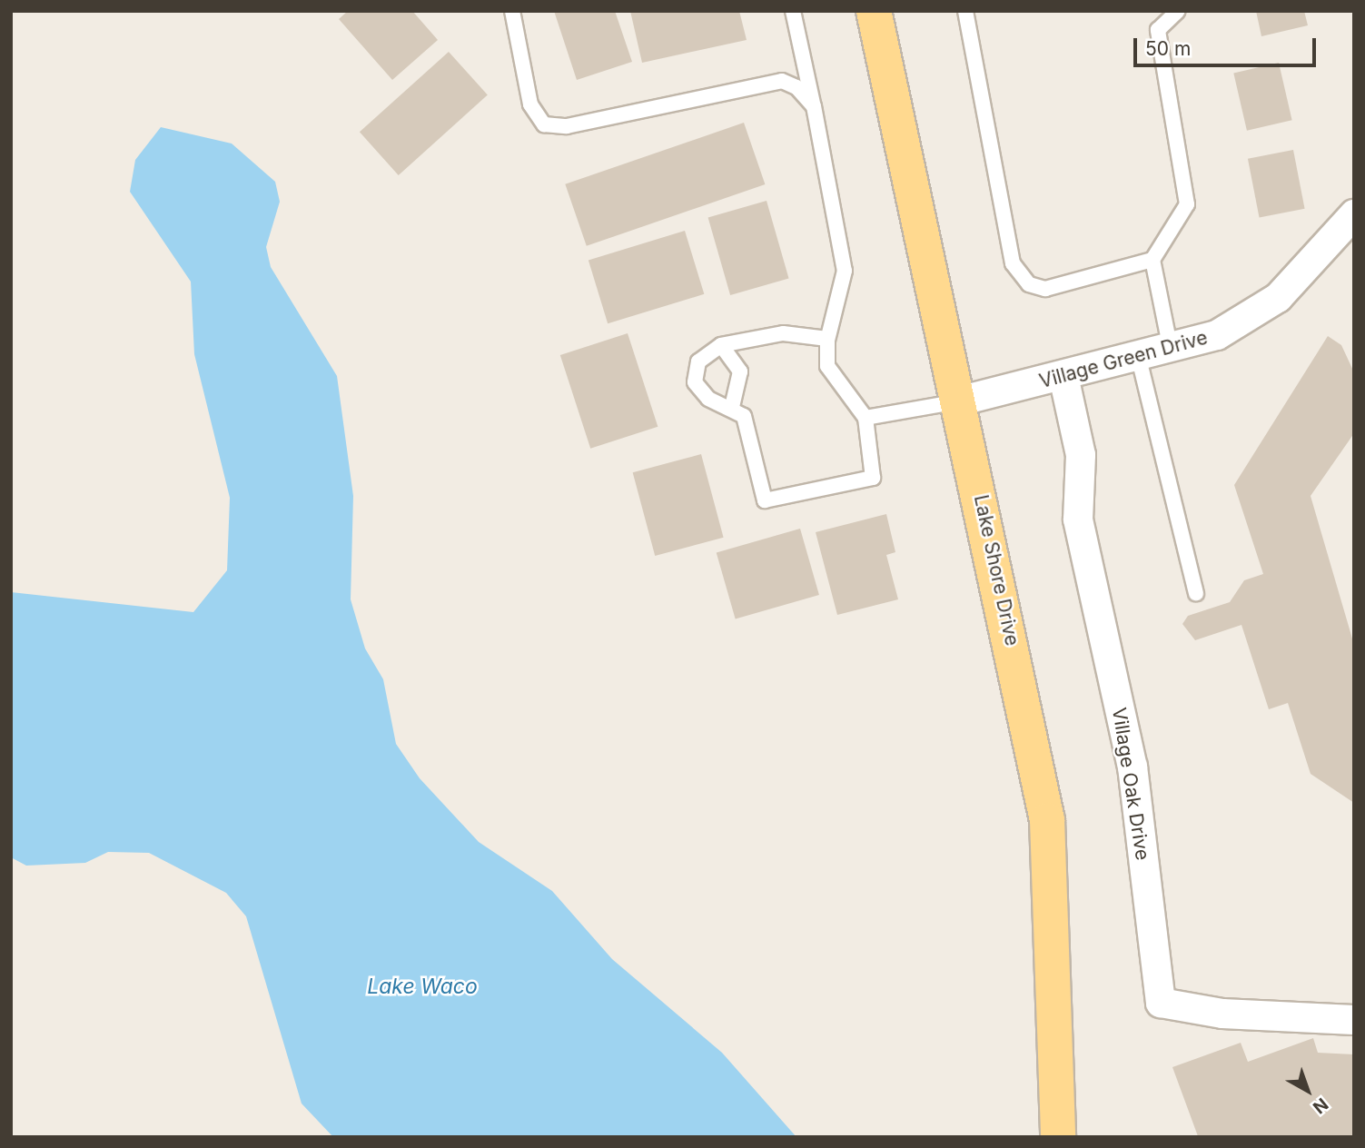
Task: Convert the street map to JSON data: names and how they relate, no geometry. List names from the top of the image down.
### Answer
{
  "streets": {
    "main road": ["Lake Shore Drive"],
    "street": ["Village Green Drive", "Village Oak Drive"]
  },
  "crossings": [
    ["Village Green Drive", "Lake Shore Drive"],
    ["Village Green Drive", "Village Oak Drive"]
  ],
  "water": ["Lake Waco"],
  "scale_bar": "50 m",
  "north": "bottom right"
}
